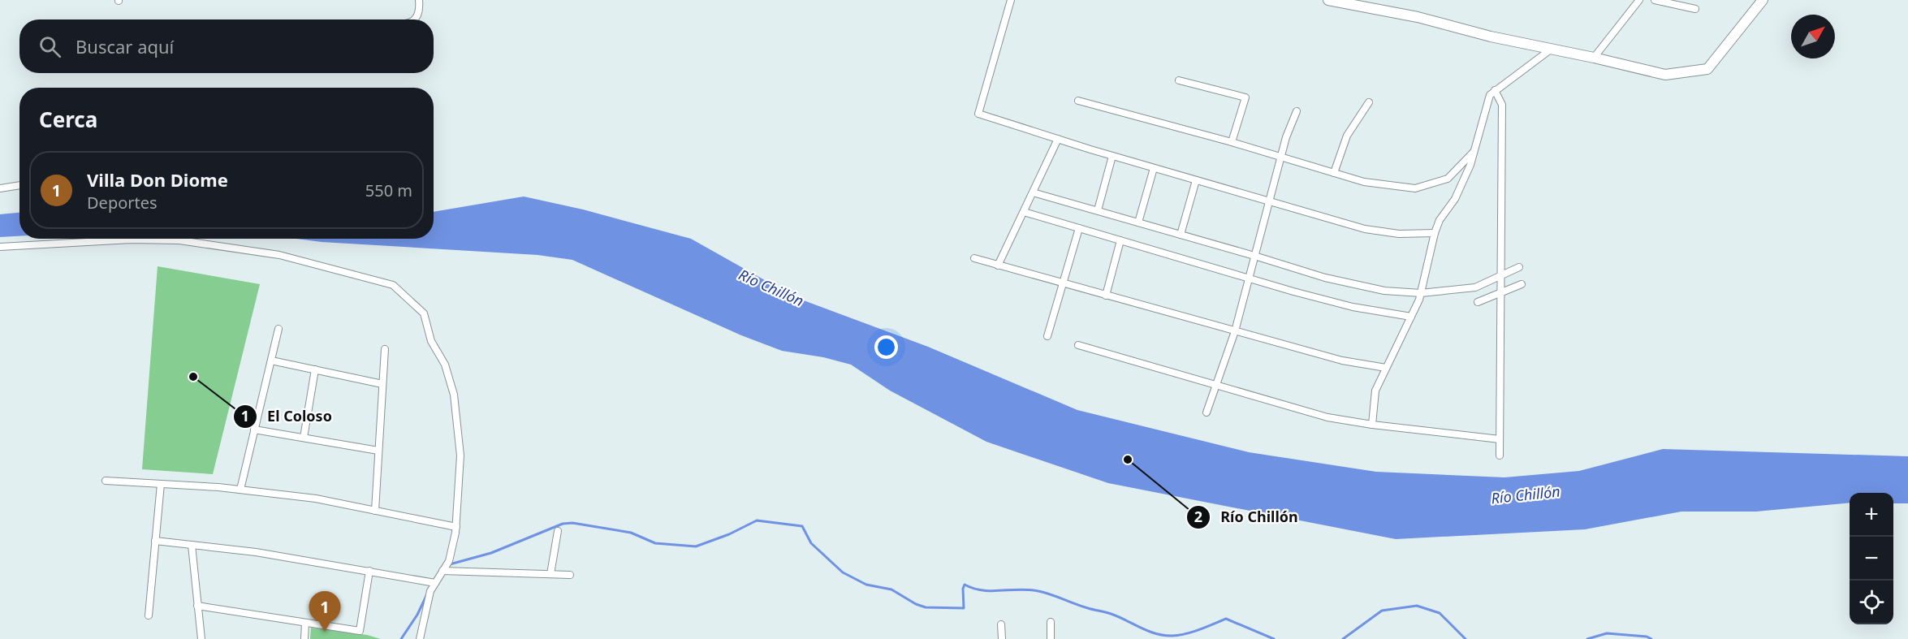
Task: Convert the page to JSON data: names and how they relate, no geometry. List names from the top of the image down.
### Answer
{
  "water": ["Río Chillón"],
  "places": ["El Coloso", "Río Chillón"],
  "north": "top right",
  "page": {
    "search": "Buscar aquí",
    "heading": "Cerca",
    "list": [
      {
        "mark": "1",
        "name": "Villa Don Diome",
        "note": "Deportes",
        "value": "550 m"
      }
    ],
    "map_buttons": ["+", "−"],
    "pins": "1"
  }
}
